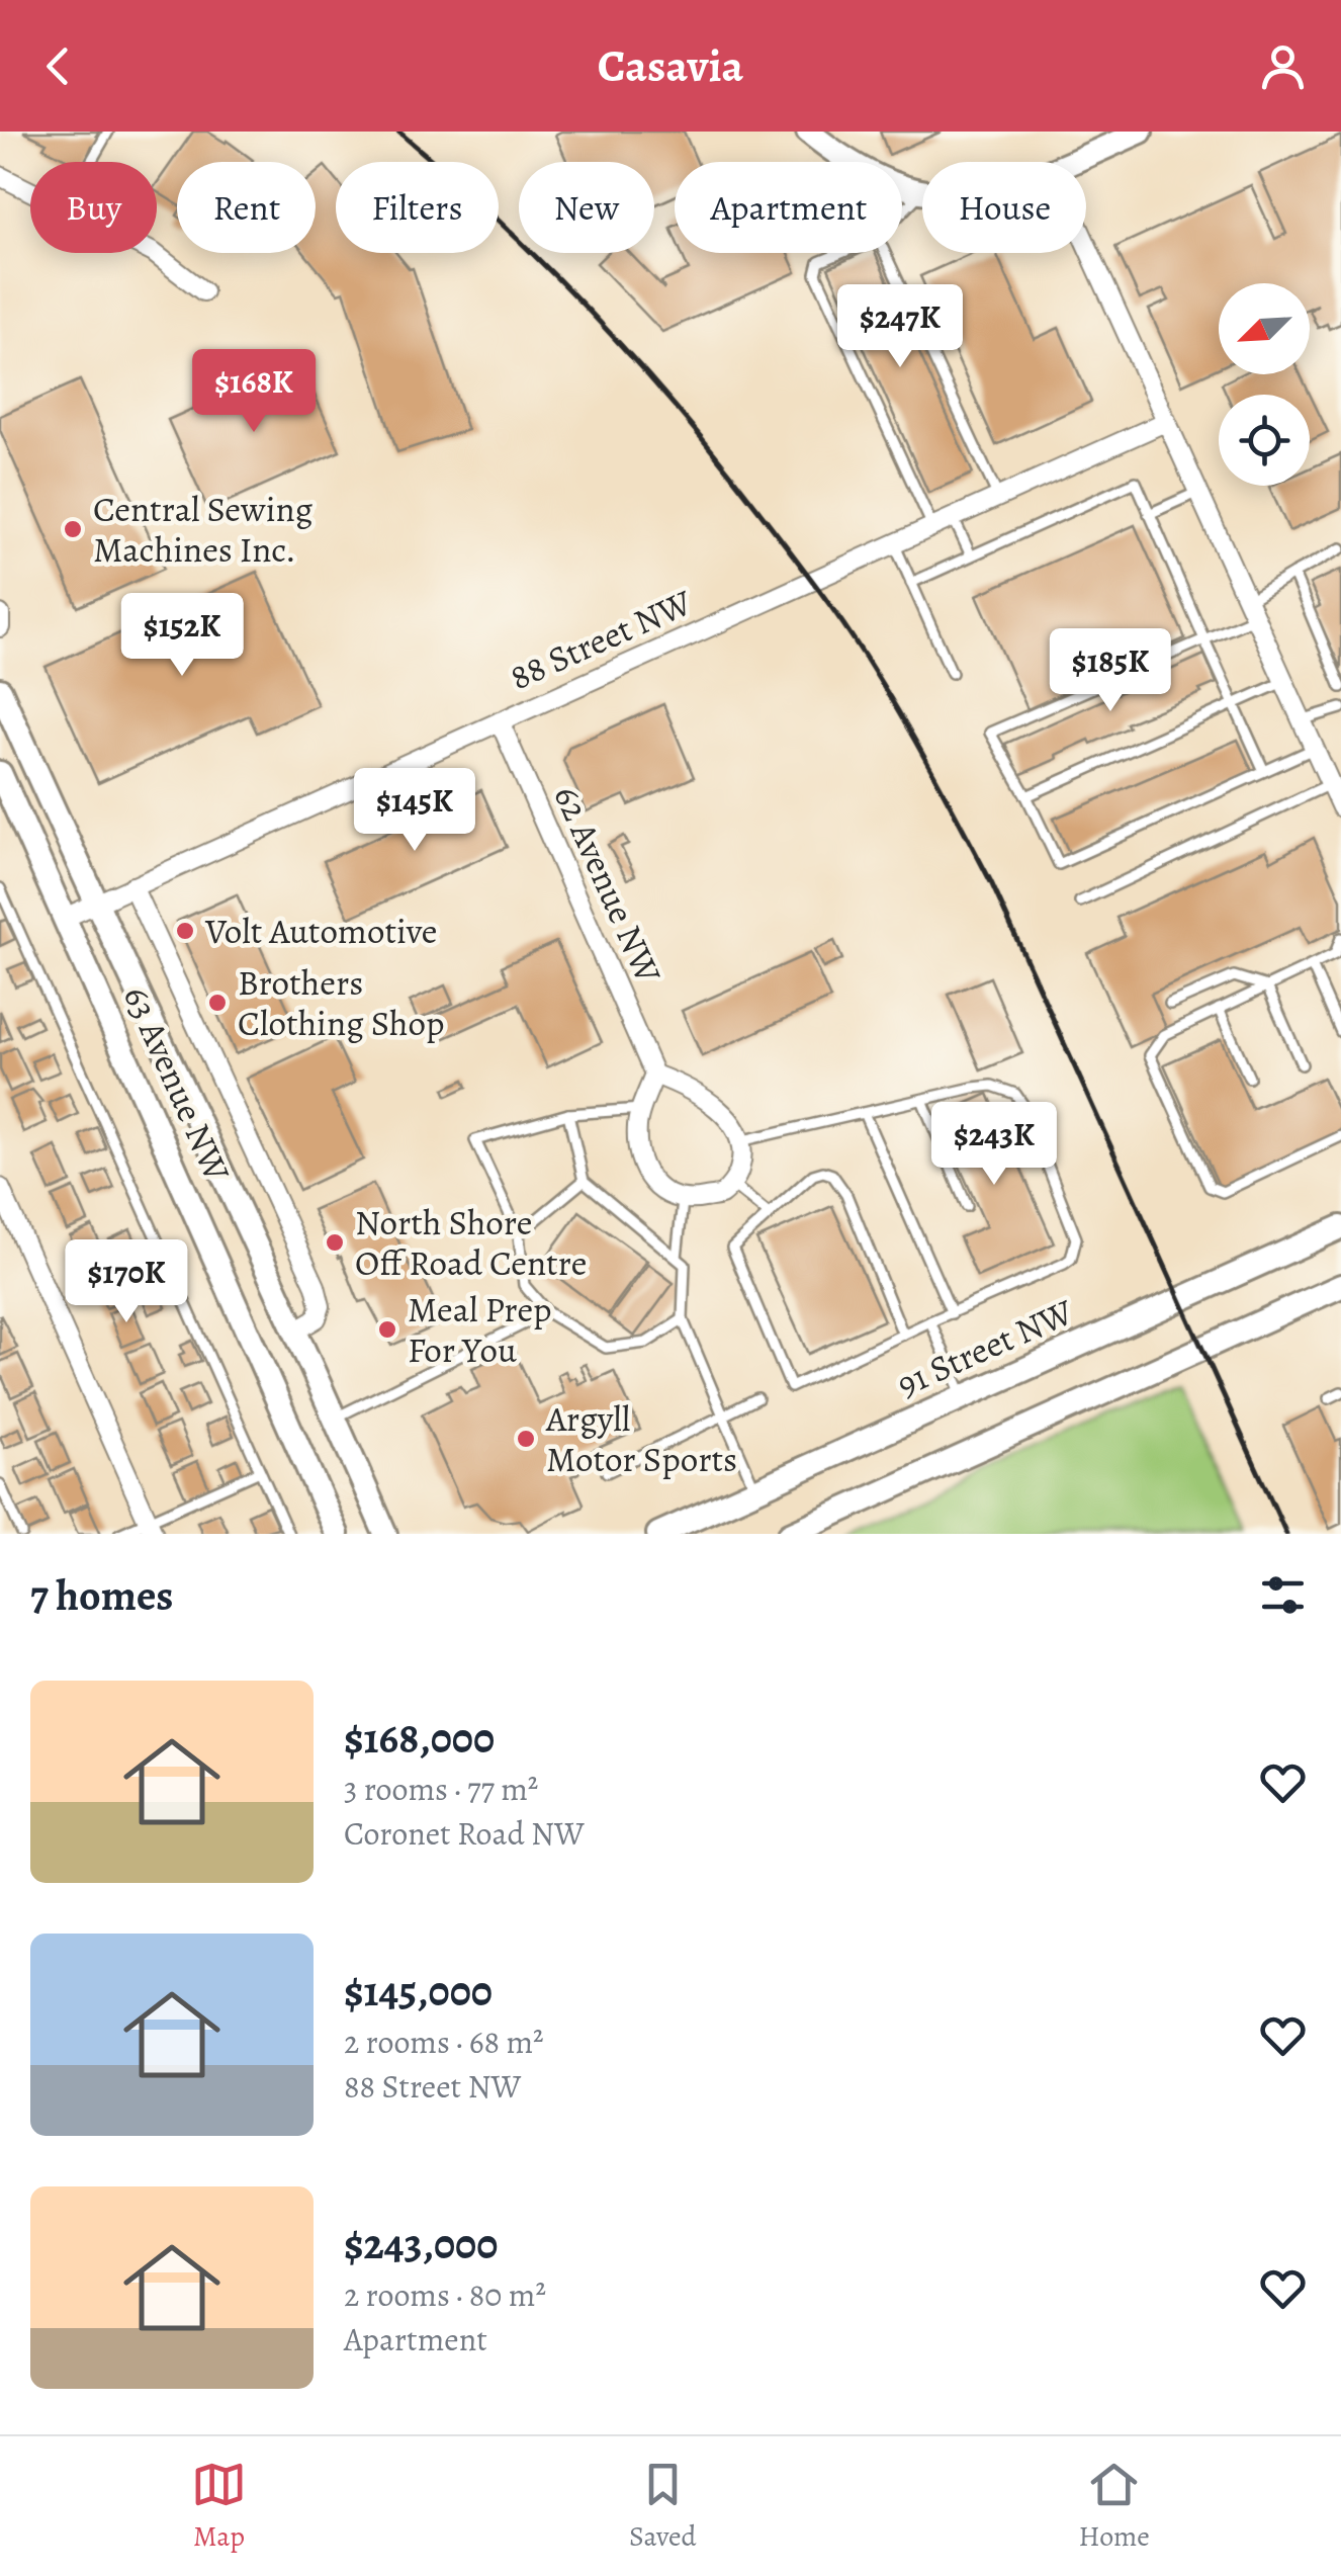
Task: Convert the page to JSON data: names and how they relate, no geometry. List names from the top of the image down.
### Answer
{
  "streets": {
    "main road": ["63 Avenue NW", "91 Street NW"],
    "street": ["88 Street NW", "62 Avenue NW"]
  },
  "crossings": [
    ["88 Street NW", "62 Avenue NW"],
    ["88 Street NW", "63 Avenue NW"]
  ],
  "places": [
    "Central Sewing Machines Inc.",
    "Volt Automotive",
    "Brothers Clothing Shop",
    "North Shore Off Road Centre",
    "Meal Prep For You",
    "Argyll Motor Sports"
  ],
  "north": "bottom left",
  "page": {
    "header": "Casavia",
    "chip": [
      "Buy",
      "Rent",
      "Filters",
      "New",
      "Apartment",
      "House"
    ],
    "price": [
      "$247K",
      "$168K",
      "$152K",
      "$185K",
      "$145K",
      "$243K",
      "$170K"
    ],
    "heading": "7 homes",
    "list": [
      {
        "name": "$168,000",
        "note": "3 rooms · 77 m² · Coronet Road NW"
      },
      {
        "name": "$145,000",
        "note": "2 rooms · 68 m² · 88 Street NW"
      },
      {
        "name": "$243,000",
        "note": "2 rooms · 80 m² · Apartment"
      }
    ],
    "tabs": ["Map", "Saved", "Home"]
  }
}
